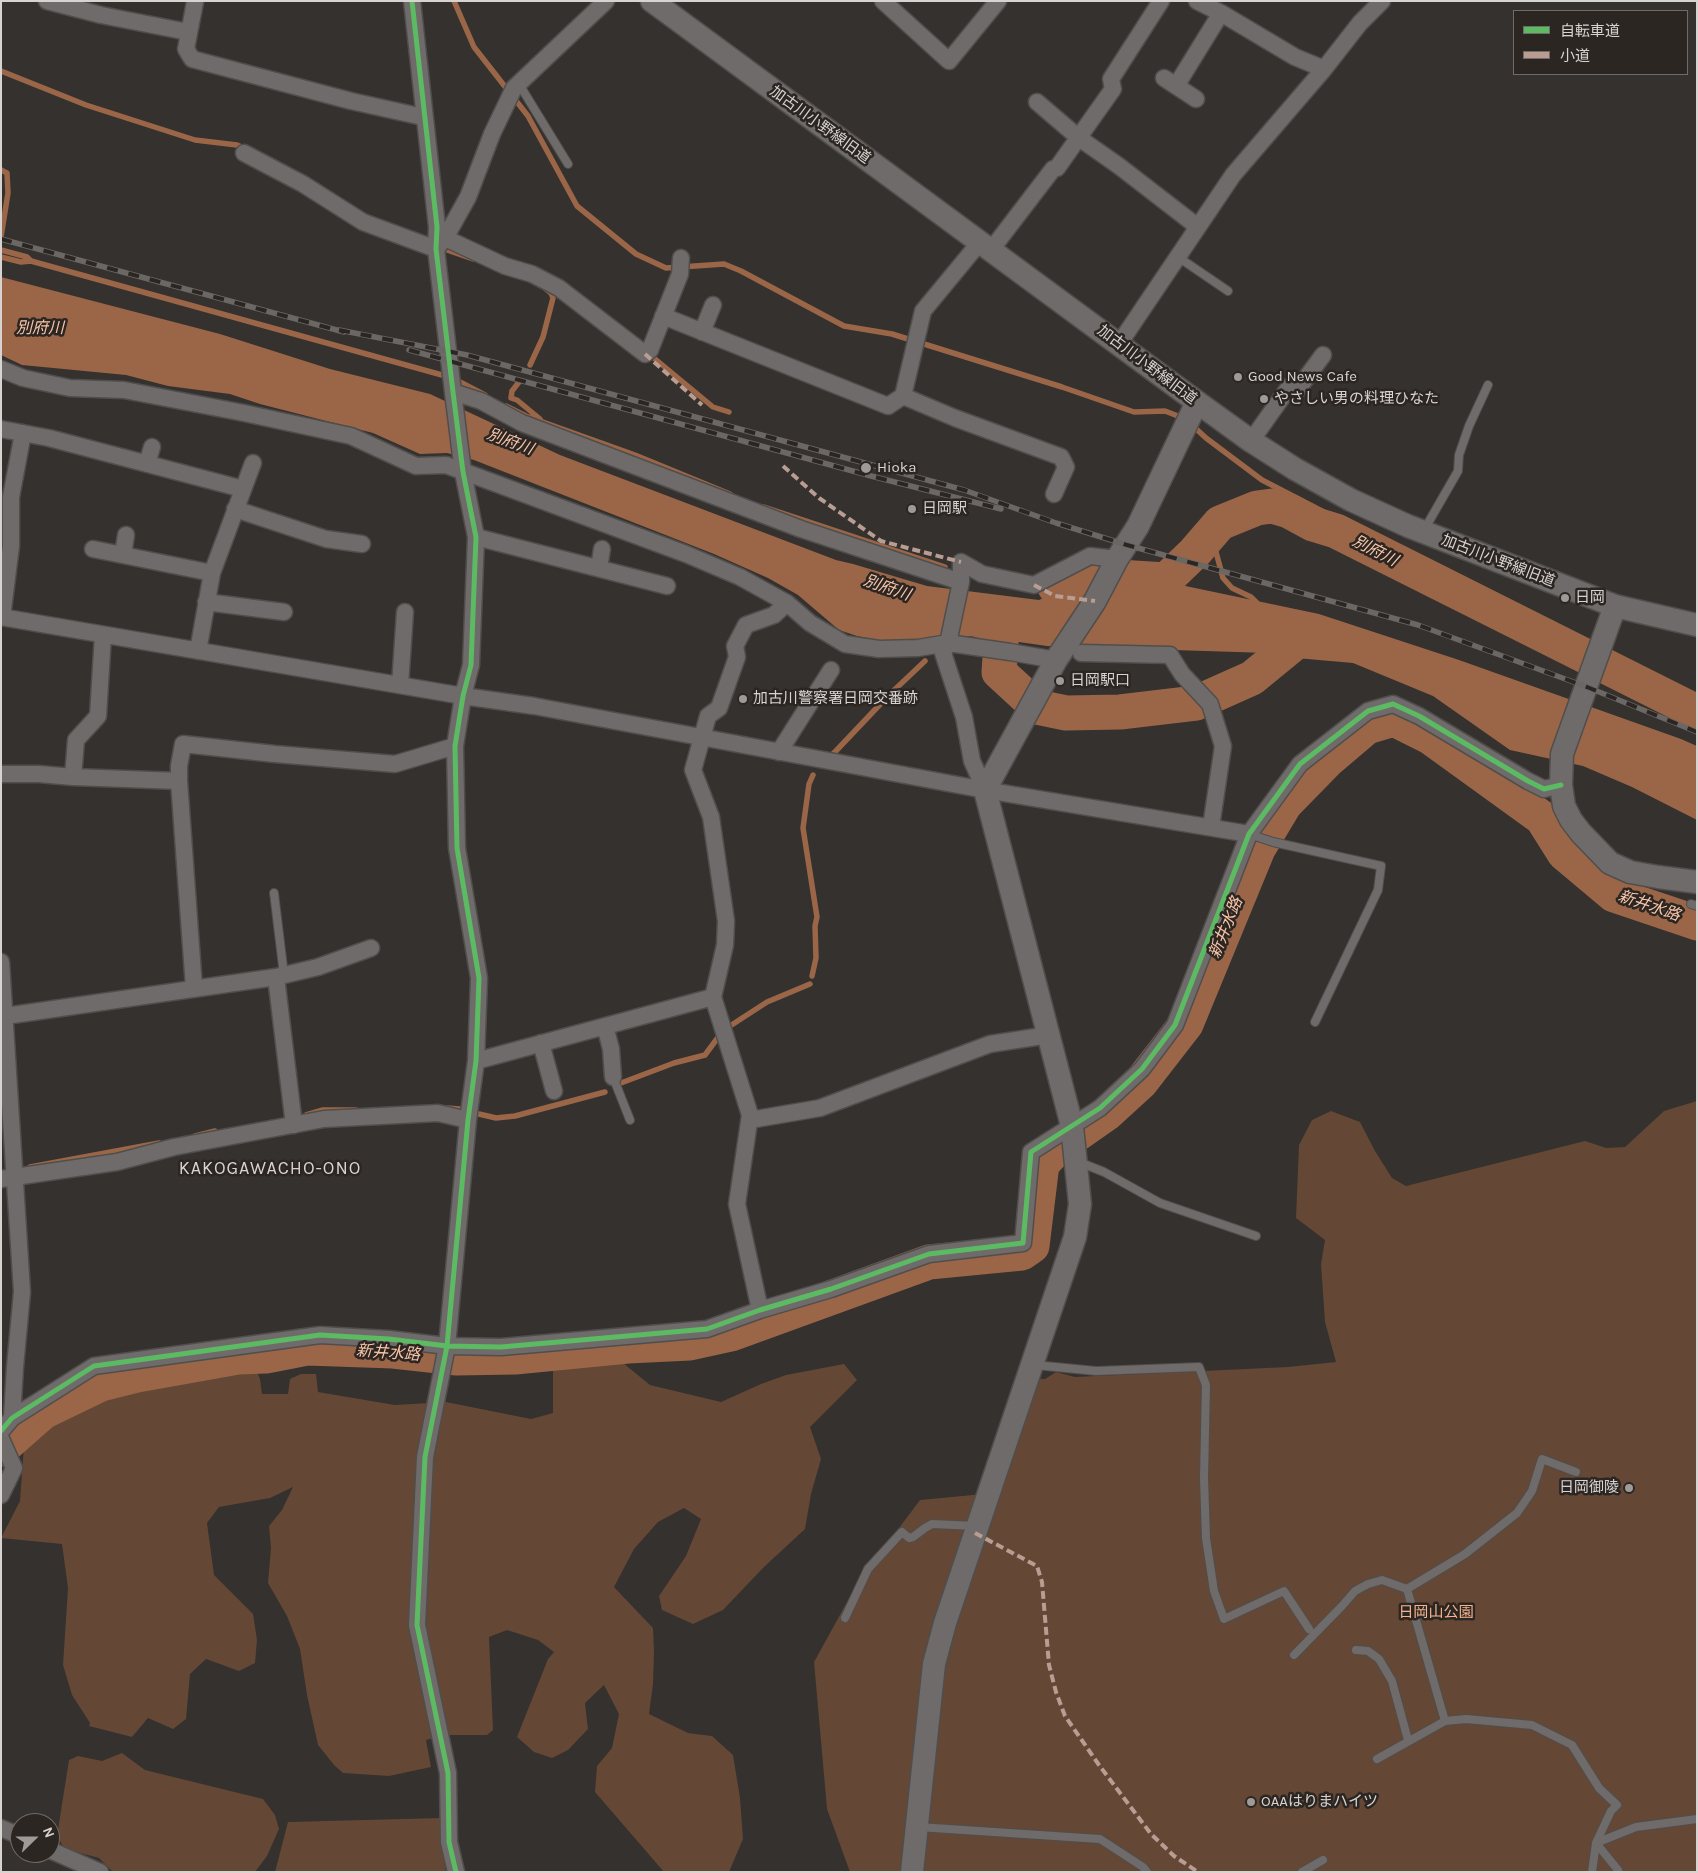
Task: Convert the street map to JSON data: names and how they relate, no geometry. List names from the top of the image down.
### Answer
{
  "streets": {
    "street": ["加古川小野線旧道"]
  },
  "districts": ["KAKOGAWACHO-ONO"],
  "water": ["別府川", "新井水路"],
  "parks": ["日岡山公園"],
  "places": [
    "Good News Cafe",
    "やさしい男の料理ひなた",
    "Hioka",
    "日岡駅",
    "日岡",
    "日岡駅口",
    "加古川警察署日岡交番跡",
    "日岡御陵",
    "OAAはりまハイツ"
  ],
  "legend": ["自転車道", "小道"],
  "north": "right"
}
